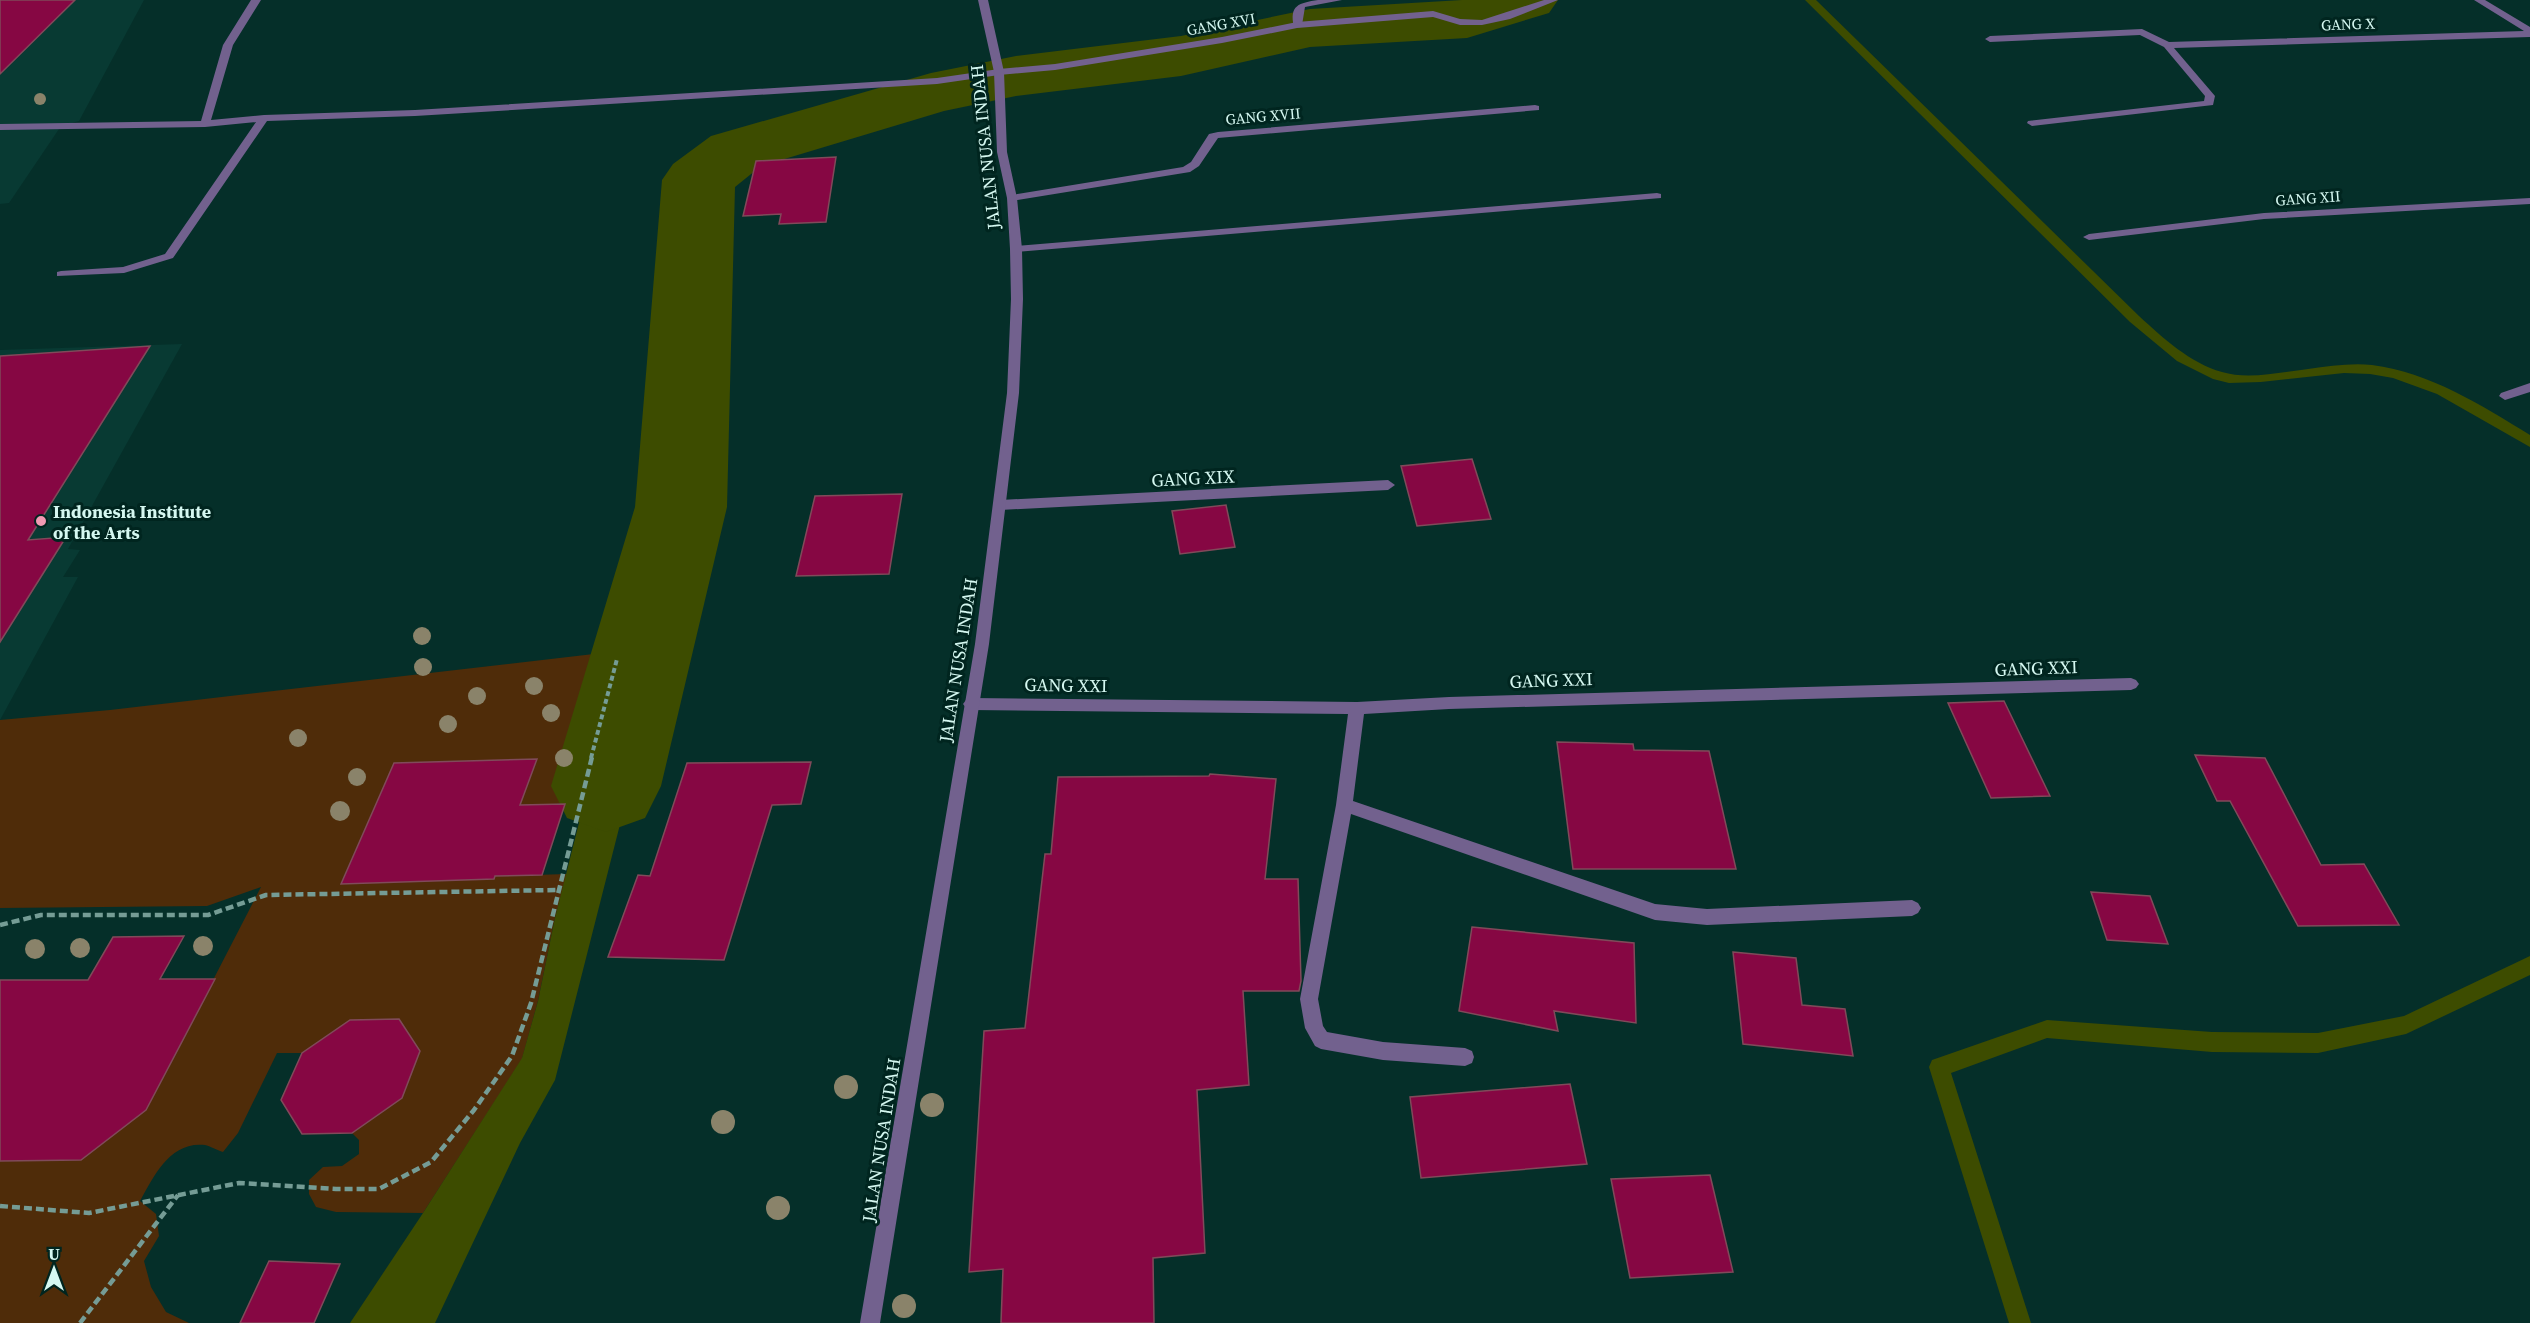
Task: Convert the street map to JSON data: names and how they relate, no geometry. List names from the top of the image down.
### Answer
{
  "streets": {
    "street": [
      "GANG XVI",
      "GANG X",
      "GANG XVII",
      "JALAN NUSA INDAH",
      "GANG XII",
      "GANG XIX",
      "GANG XXI"
    ]
  },
  "crossings": [
    ["GANG XVI", "JALAN NUSA INDAH"],
    ["GANG XVII", "JALAN NUSA INDAH"],
    ["JALAN NUSA INDAH", "GANG XIX"],
    ["JALAN NUSA INDAH", "GANG XXI"]
  ],
  "places": ["Indonesia Institute of the Arts"],
  "north": "top"
}
